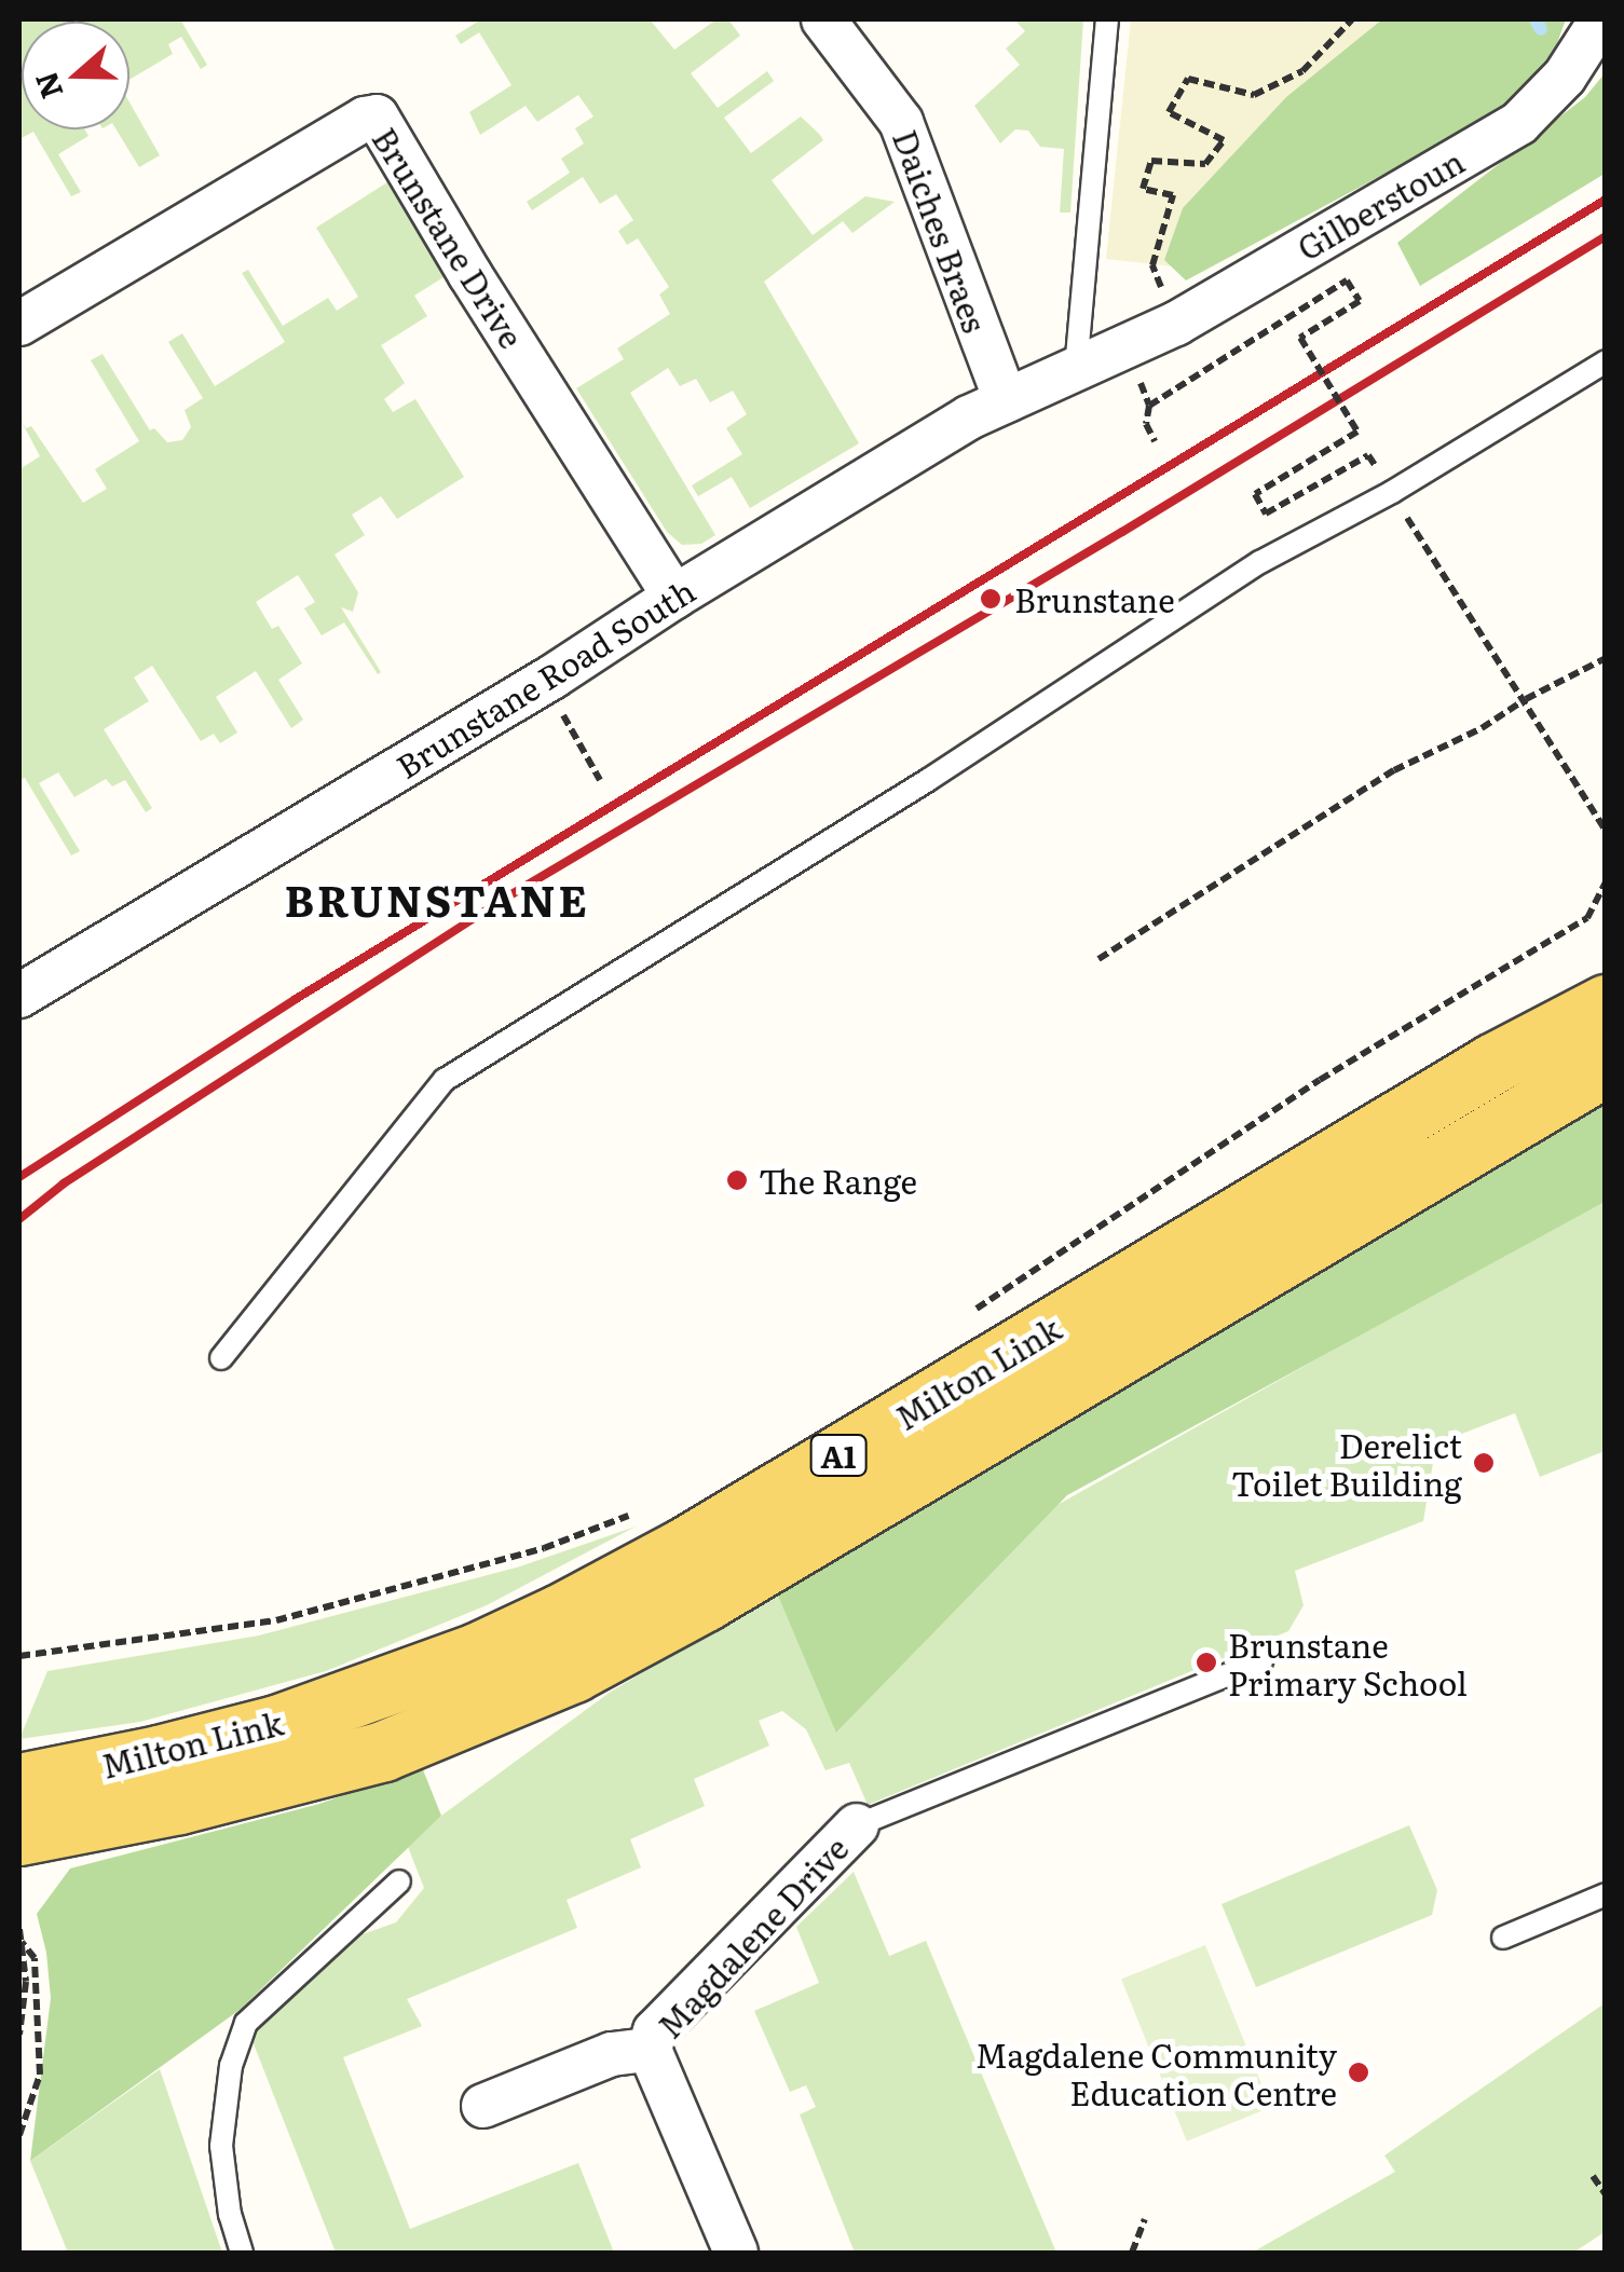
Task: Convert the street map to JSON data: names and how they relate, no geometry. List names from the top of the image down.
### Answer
{
  "streets": {
    "main road": ["Milton Link", "A1"],
    "street": [
      "Gilberstoun",
      "Daiches Braes",
      "Brunstane Drive",
      "Brunstane Road South",
      "Magdalene Drive"
    ]
  },
  "crossings": [
    ["Gilberstoun", "Brunstane Road South"],
    ["Daiches Braes", "Brunstane Road South"],
    ["Brunstane Drive", "Brunstane Road South"]
  ],
  "districts": ["BRUNSTANE"],
  "places": [
    "Brunstane",
    "The Range",
    "Derelict Toilet Building",
    "Brunstane Primary School",
    "Magdalene Community Education Centre"
  ],
  "north": "left"
}
